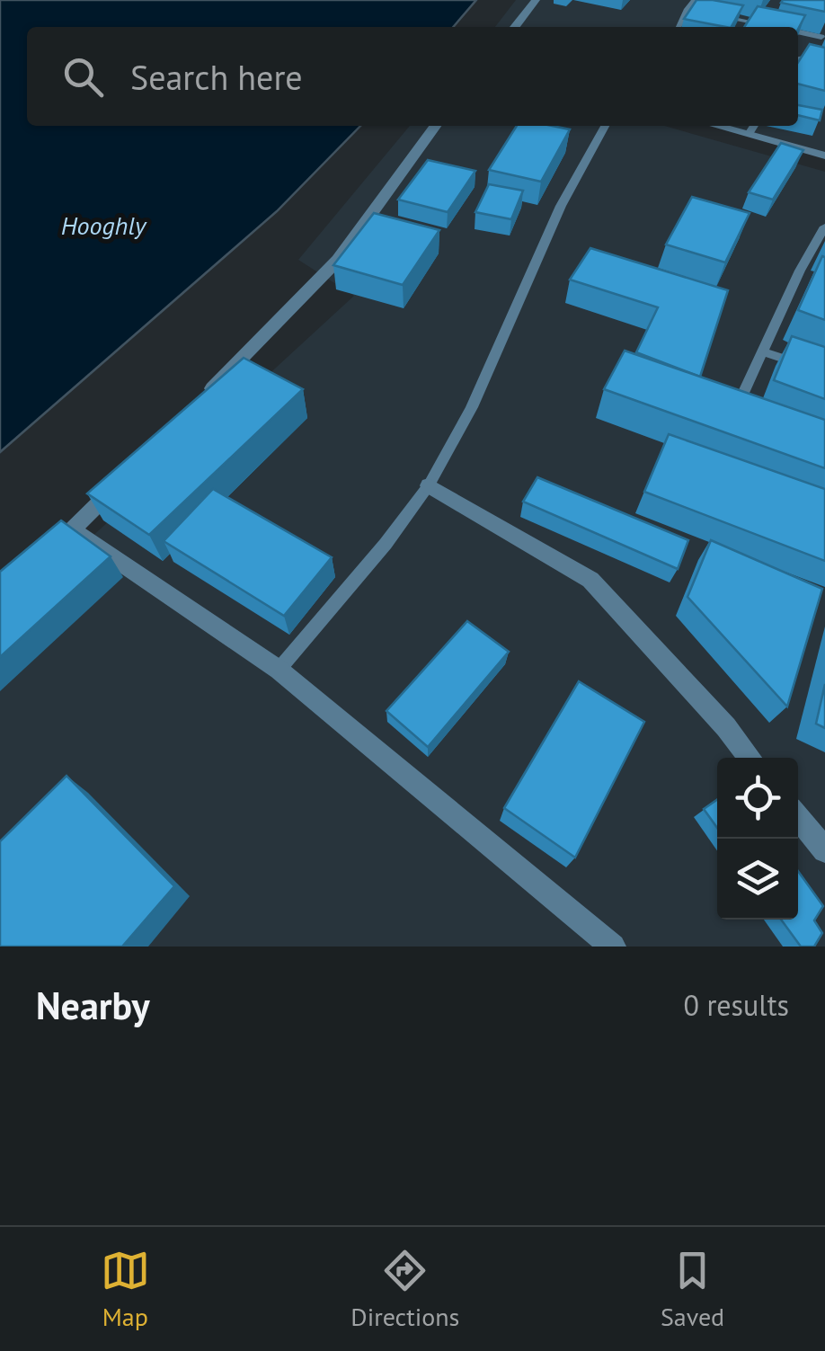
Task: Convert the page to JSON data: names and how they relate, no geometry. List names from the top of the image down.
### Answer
{
  "water": ["Hooghly"],
  "page": {
    "search": "Search here",
    "heading": ["Nearby", "0 results"],
    "nav": ["Map", "Directions", "Saved"]
  }
}
